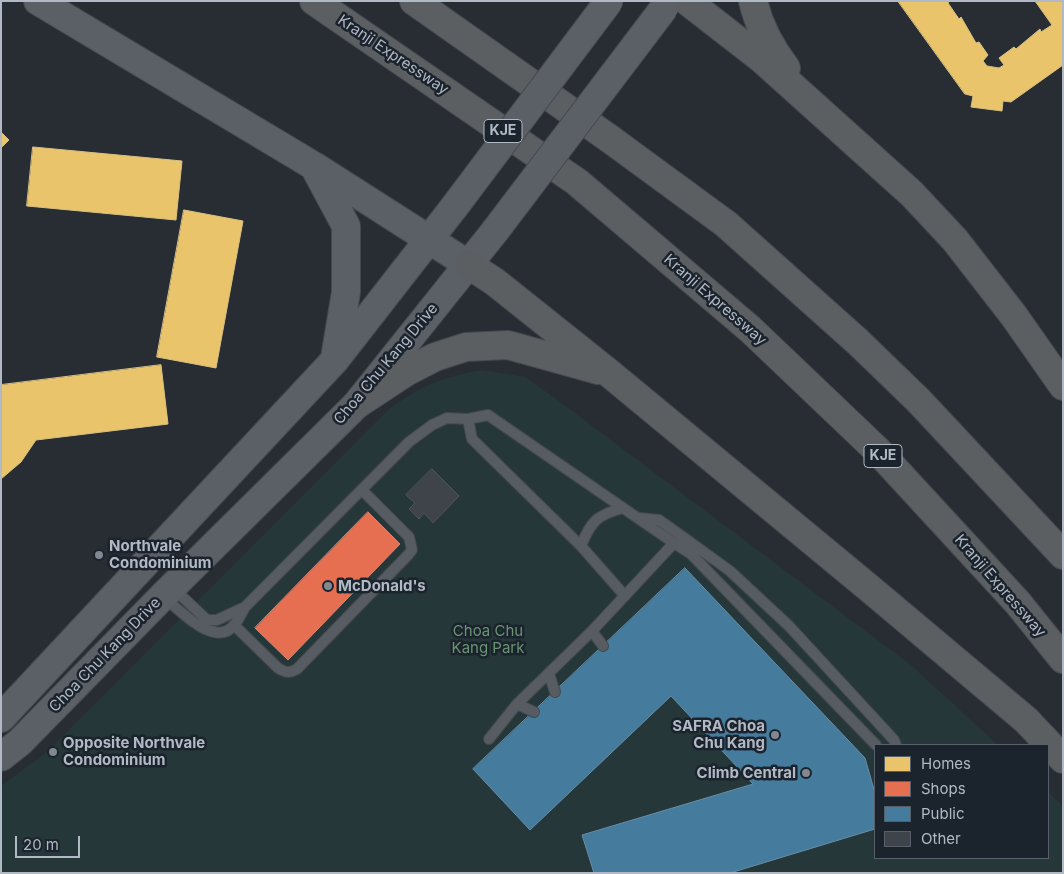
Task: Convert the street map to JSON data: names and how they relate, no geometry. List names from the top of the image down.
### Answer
{
  "streets": {
    "highway": ["Kranji Expressway", "KJE"],
    "main road": ["Choa Chu Kang Drive"]
  },
  "parks": ["Choa Chu Kang Park"],
  "places": [
    "Northvale Condominium",
    "McDonald's",
    "SAFRA Choa Chu Kang",
    "Opposite Northvale Condominium",
    "Climb Central"
  ],
  "legend": [
    "Homes",
    "Shops",
    "Public",
    "Other"
  ],
  "scale_bar": "20 m"
}
